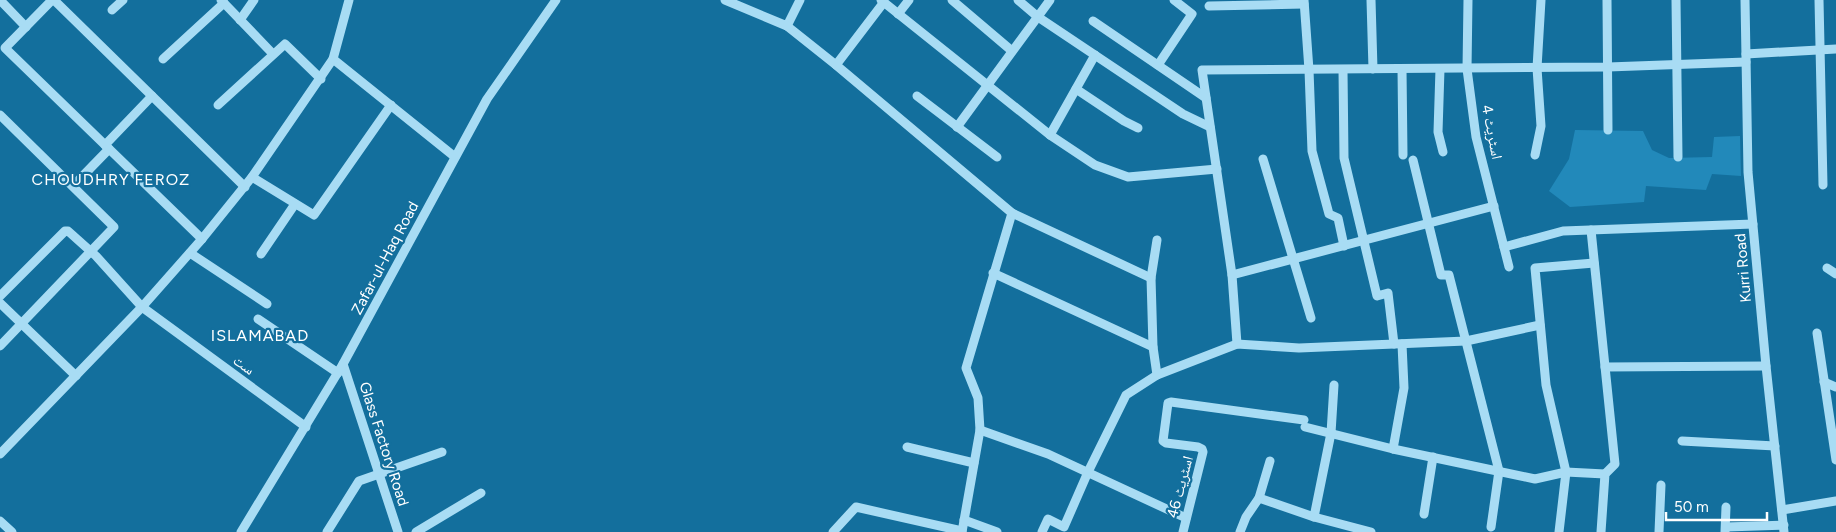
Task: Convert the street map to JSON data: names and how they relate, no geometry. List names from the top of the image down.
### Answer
{
  "streets": {
    "street": [
      "اسٹریٹ 4",
      "Zafar-ul-Haq Road",
      "Kurri Road",
      "ست",
      "Glass Factory Road",
      "اسٹریٹ 46"
    ]
  },
  "crossings": [
    ["Zafar-ul-Haq Road", "ست"],
    ["Zafar-ul-Haq Road", "Glass Factory Road"]
  ],
  "districts": ["CHOUDHRY FEROZ", "ISLAMABAD"],
  "scale_bar": "50 m"
}
